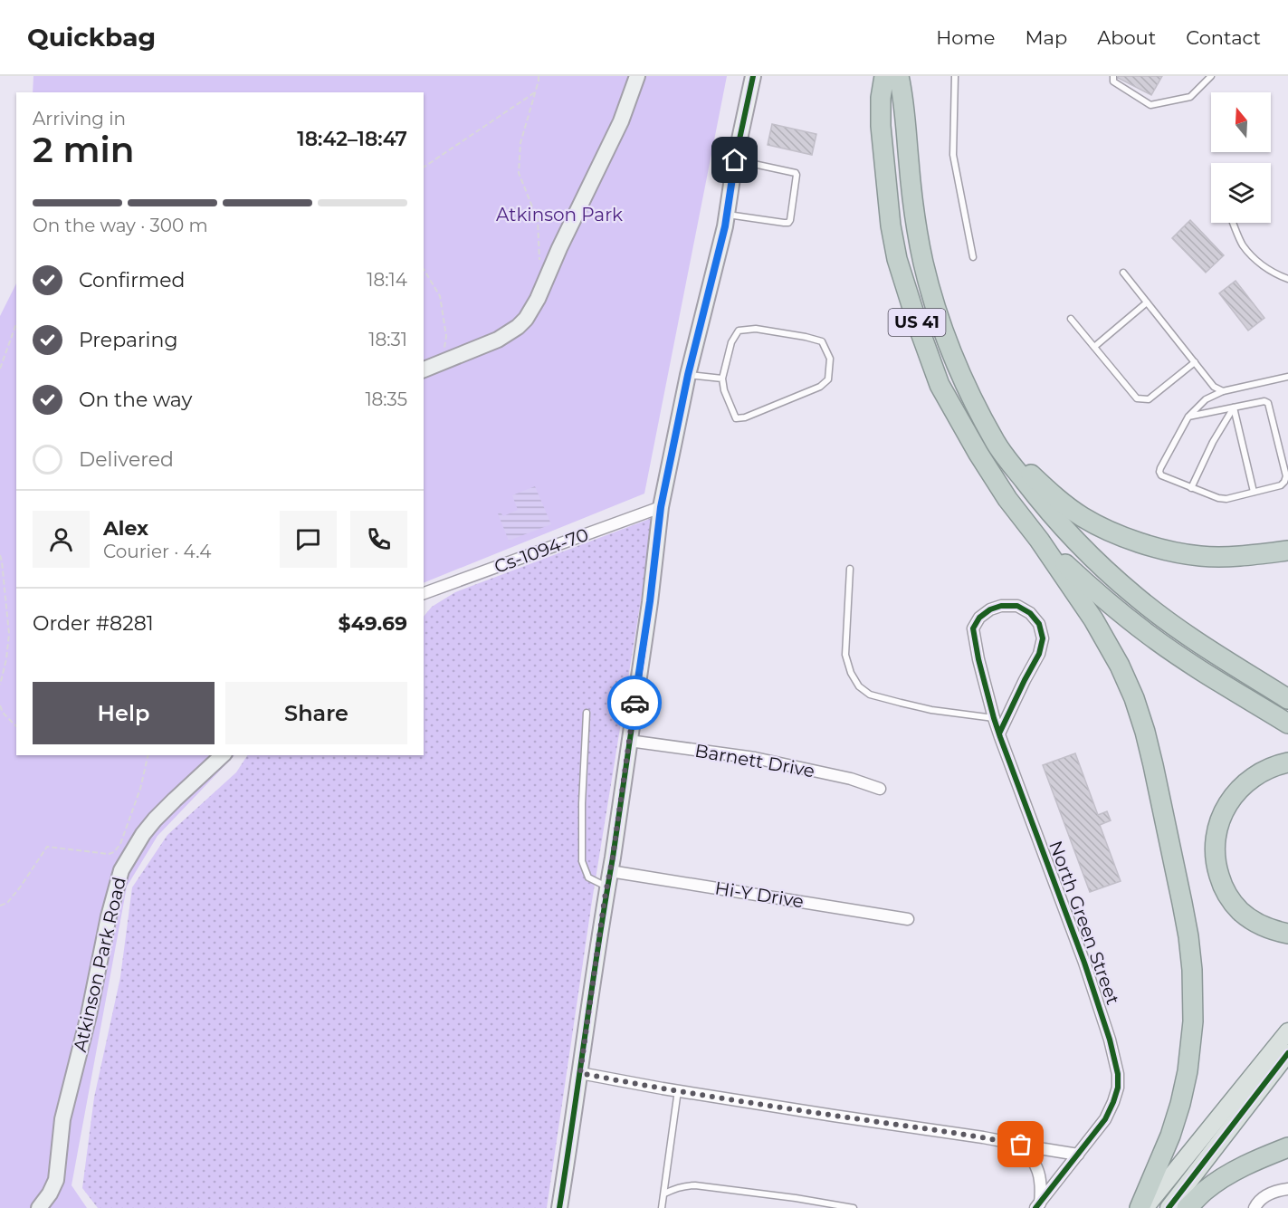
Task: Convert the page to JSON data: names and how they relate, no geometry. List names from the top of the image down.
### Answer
{
  "streets": {
    "highway": ["US 41"],
    "street": [
      "Cs-1094-70",
      "Barnett Drive",
      "Hi-Y Drive",
      "North Green Street",
      "Atkinson Park Road"
    ]
  },
  "parks": ["Atkinson Park"],
  "north": "top",
  "page": {
    "header": "Quickbag",
    "nav": [
      "Home",
      "Map",
      "About",
      "Contact"
    ],
    "heading": ["2 min", "Arriving in", "18:42–18:47"],
    "panel": [
      "Alex",
      "Courier · 4.4",
      "Order #8281",
      "$49.69"
    ],
    "bar": "On the way · 300 m",
    "list": [
      ["Confirmed", "18:14"],
      ["Preparing", "18:31"],
      ["On the way", "18:35"],
      "Delivered"
    ],
    "buttons": ["Help", "Share"]
  }
}
